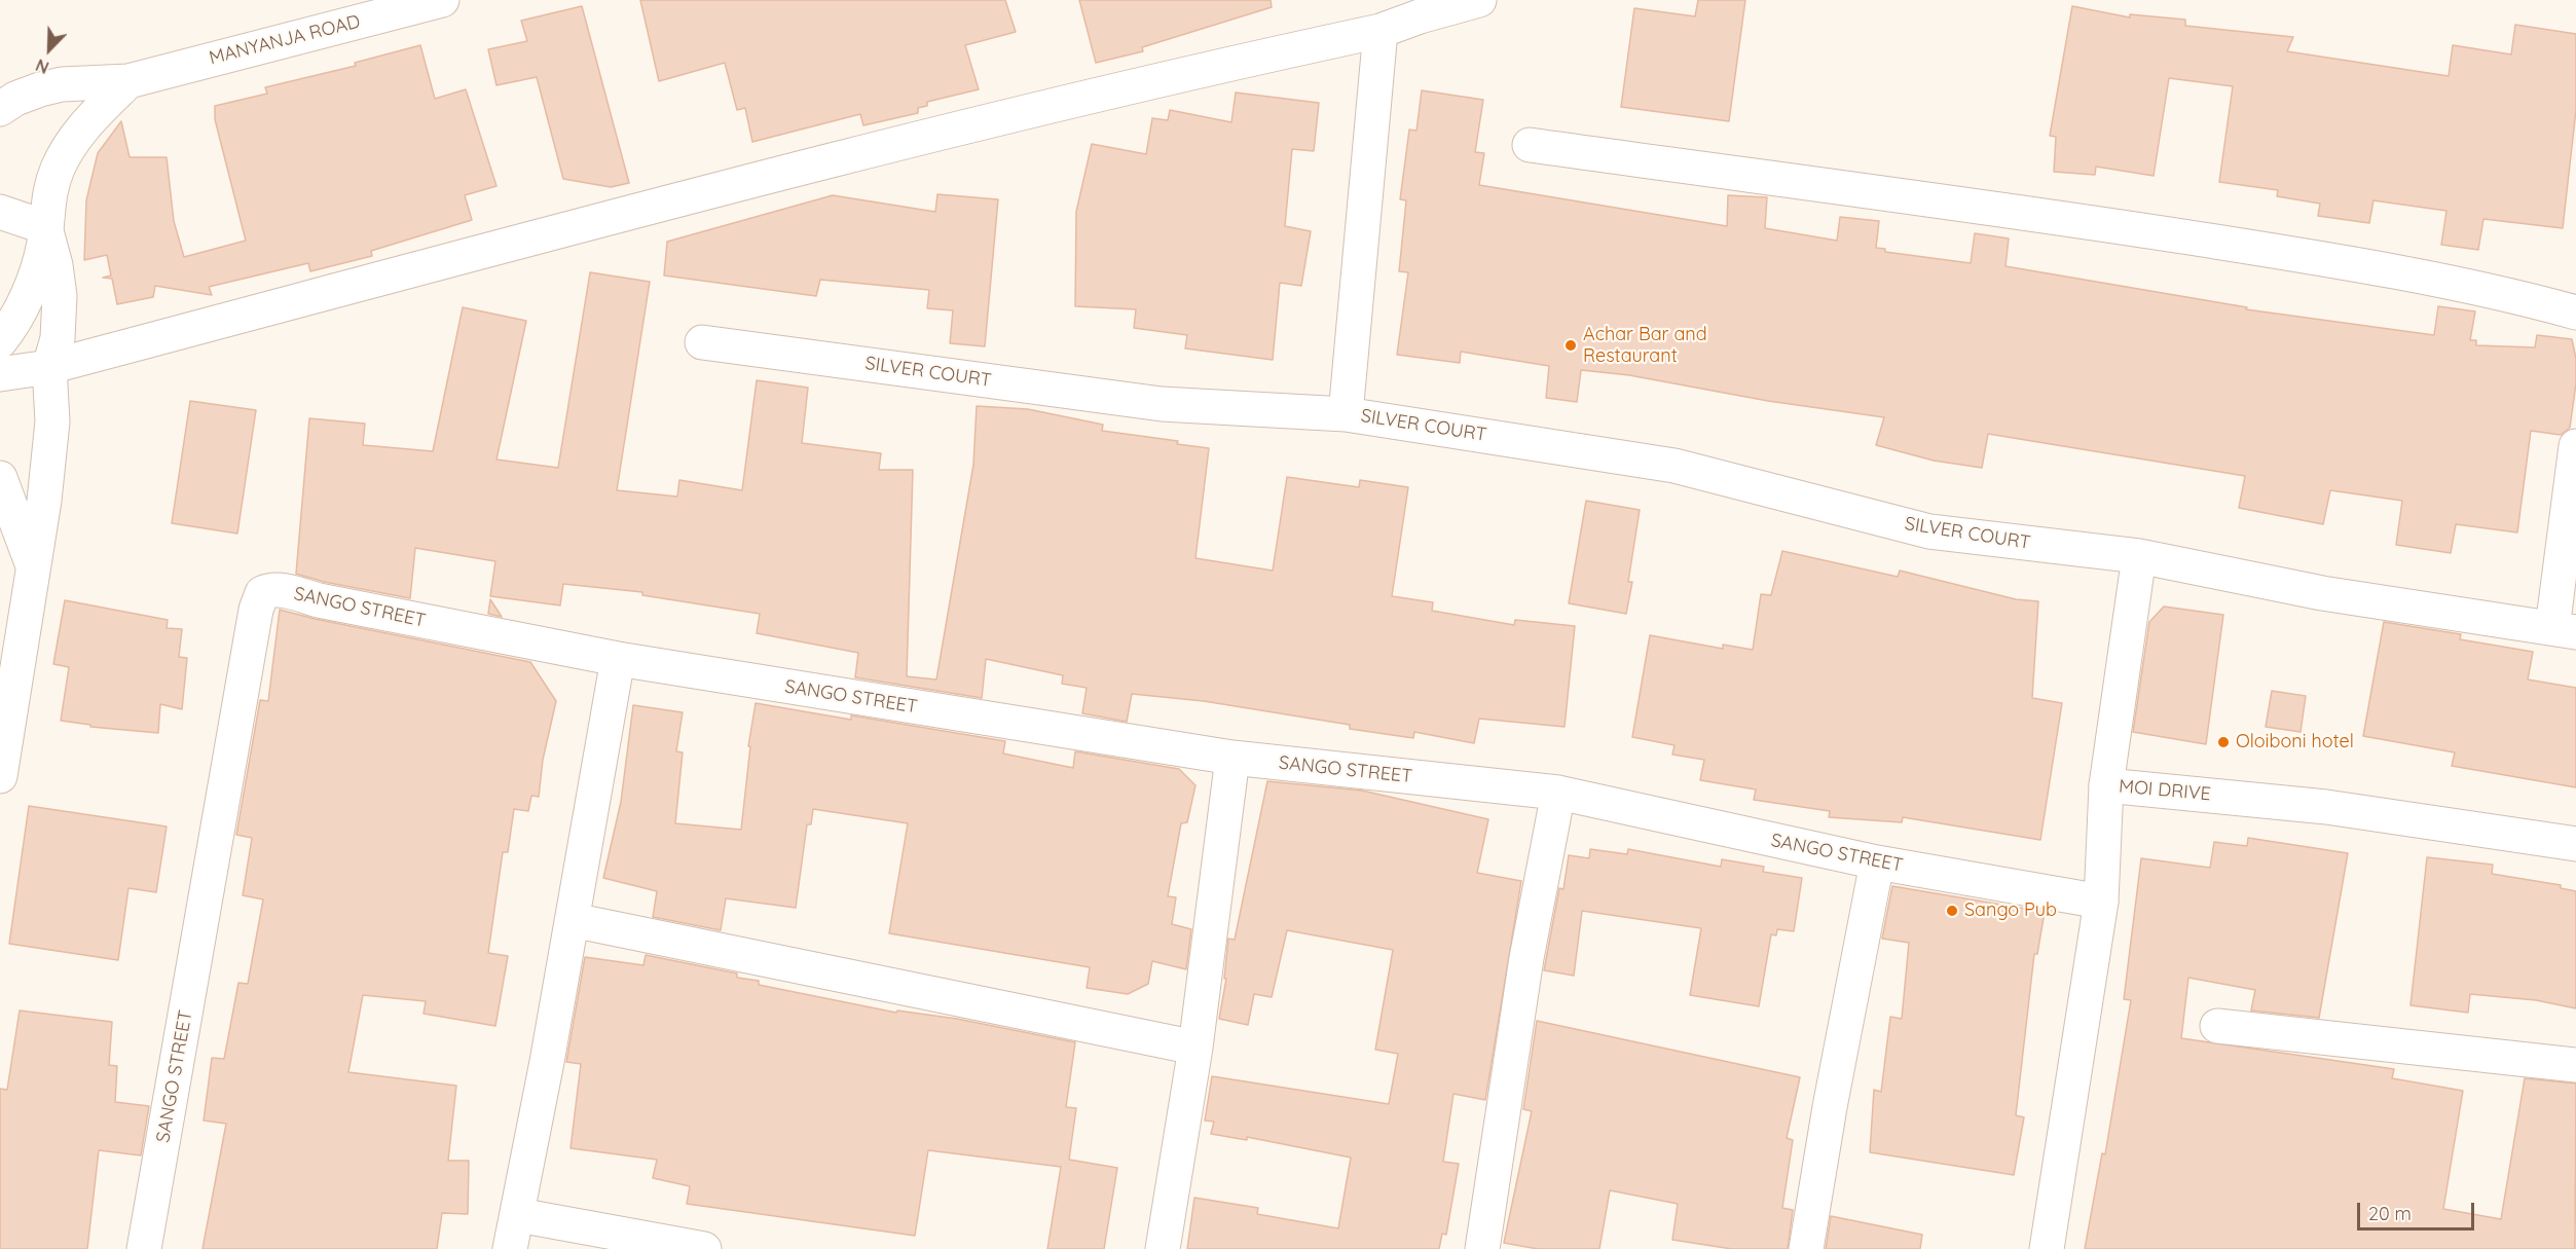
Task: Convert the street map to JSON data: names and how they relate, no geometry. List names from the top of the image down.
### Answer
{
  "streets": {
    "street": [
      "MANYANJA ROAD",
      "SILVER COURT",
      "SANGO STREET",
      "MOI DRIVE"
    ]
  },
  "crossings": [
    ["SANGO STREET", "MOI DRIVE"]
  ],
  "places": ["Achar Bar and Restaurant", "Oloiboni hotel", "Sango Pub"],
  "scale_bar": "20 m",
  "north": "bottom left"
}
